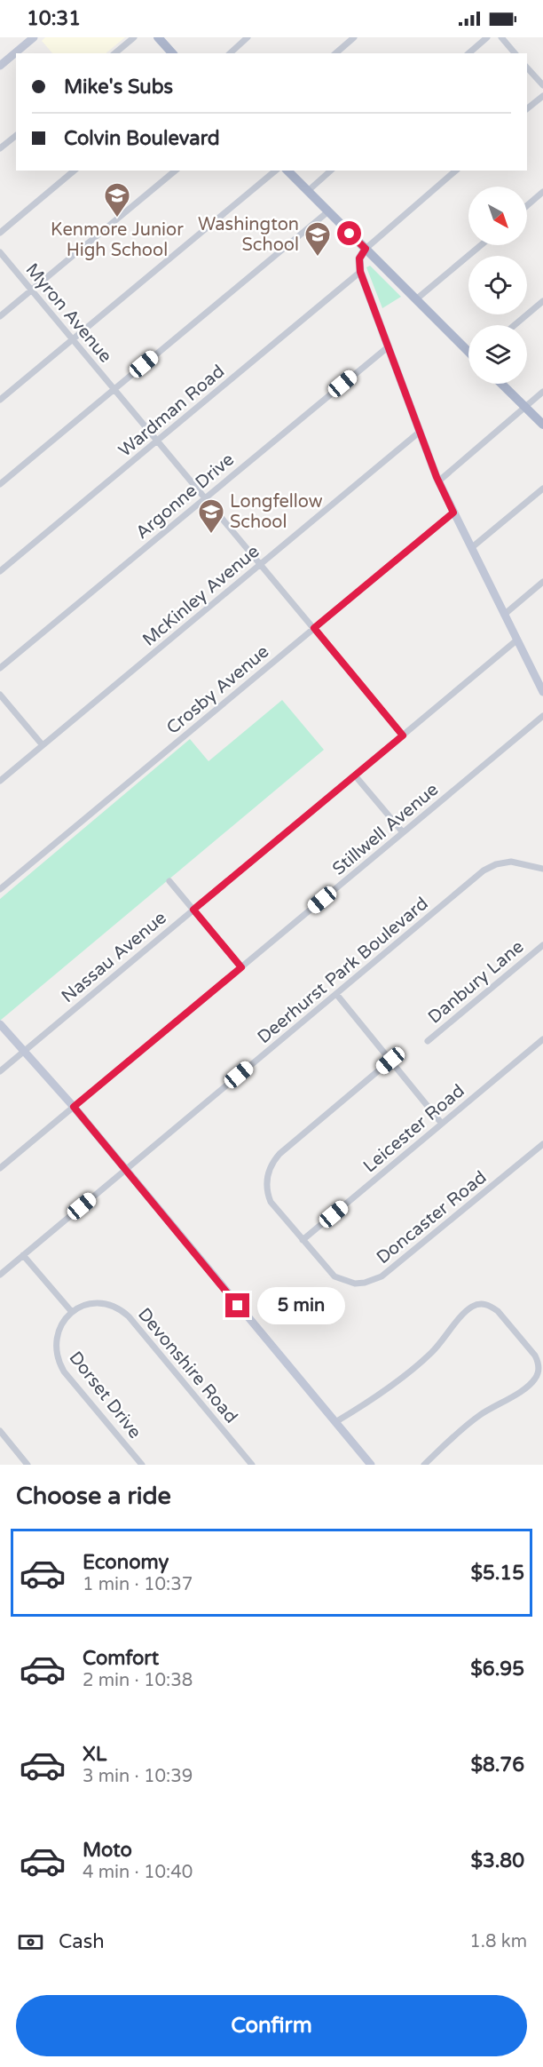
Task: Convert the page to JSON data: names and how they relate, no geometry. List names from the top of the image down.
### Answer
{
  "streets": {
    "street": [
      "Myron Avenue",
      "Wardman Road",
      "Argonne Drive",
      "McKinley Avenue",
      "Crosby Avenue",
      "Stillwell Avenue",
      "Nassau Avenue",
      "Deerhurst Park Boulevard",
      "Danbury Lane",
      "Leicester Road",
      "Doncaster Road",
      "Devonshire Road",
      "Dorset Drive"
    ]
  },
  "crossings": [
    ["Myron Avenue", "Wardman Road"],
    ["Myron Avenue", "Argonne Drive"],
    ["Myron Avenue", "McKinley Avenue"],
    ["Myron Avenue", "Crosby Avenue"],
    ["Myron Avenue", "Nassau Avenue"],
    ["Leicester Road", "Doncaster Road"],
    ["Devonshire Road", "Dorset Drive"]
  ],
  "places": {
    "school or university": ["Kenmore Junior High School", "Washington School", "Longfellow School"]
  },
  "north": "bottom right",
  "page": {
    "status": "10:31",
    "banner": ["Mike's Subs", "Colvin Boulevard"],
    "bubble": "5 min",
    "heading": "Choose a ride",
    "list": [
      {
        "name": "Economy",
        "note": "1 min · 10:37",
        "value": "$5.15"
      },
      {
        "name": "Comfort",
        "note": "2 min · 10:38",
        "value": "$6.95"
      },
      {
        "name": "XL",
        "note": "3 min · 10:39",
        "value": "$8.76"
      },
      {
        "name": "Moto",
        "note": "4 min · 10:40",
        "value": "$3.80"
      }
    ],
    "pay": ["Cash", "1.8 km"],
    "buttons": "Confirm"
  }
}
